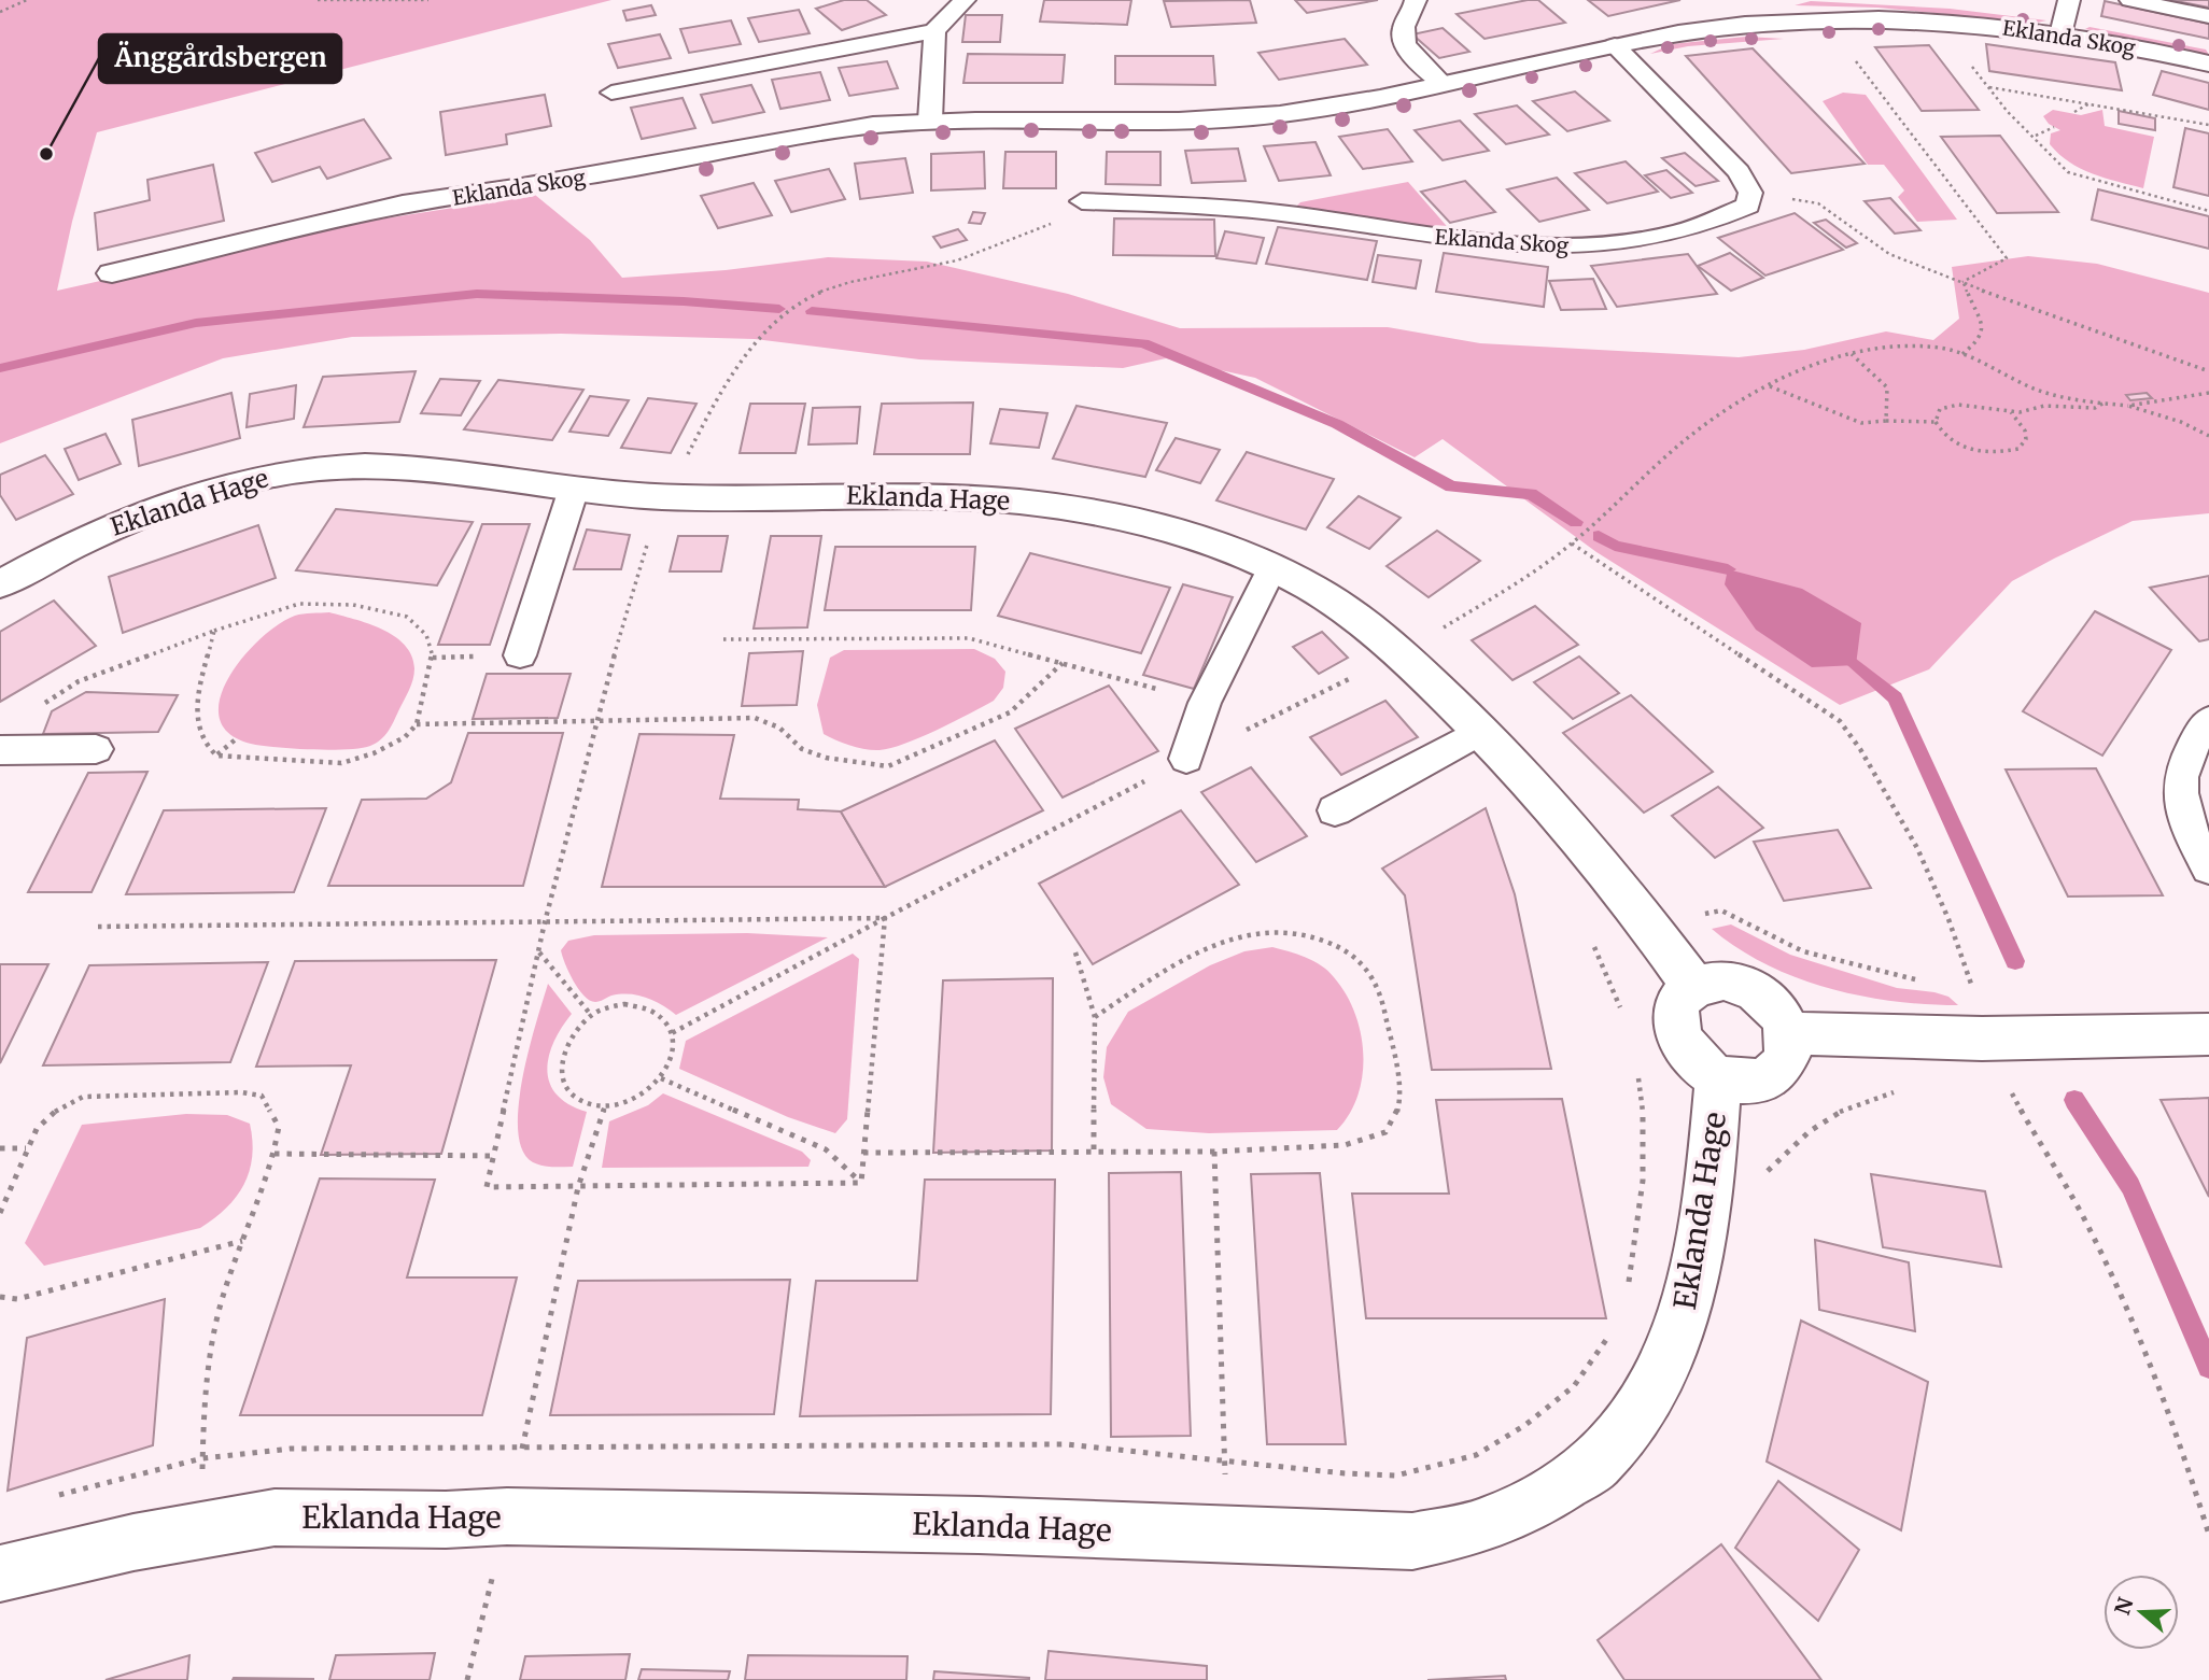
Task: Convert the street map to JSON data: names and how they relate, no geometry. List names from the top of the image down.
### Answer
{
  "streets": {
    "street": ["Eklanda Skog", "Eklanda Hage"]
  },
  "places": ["Änggårdsbergen"],
  "north": "left"
}
